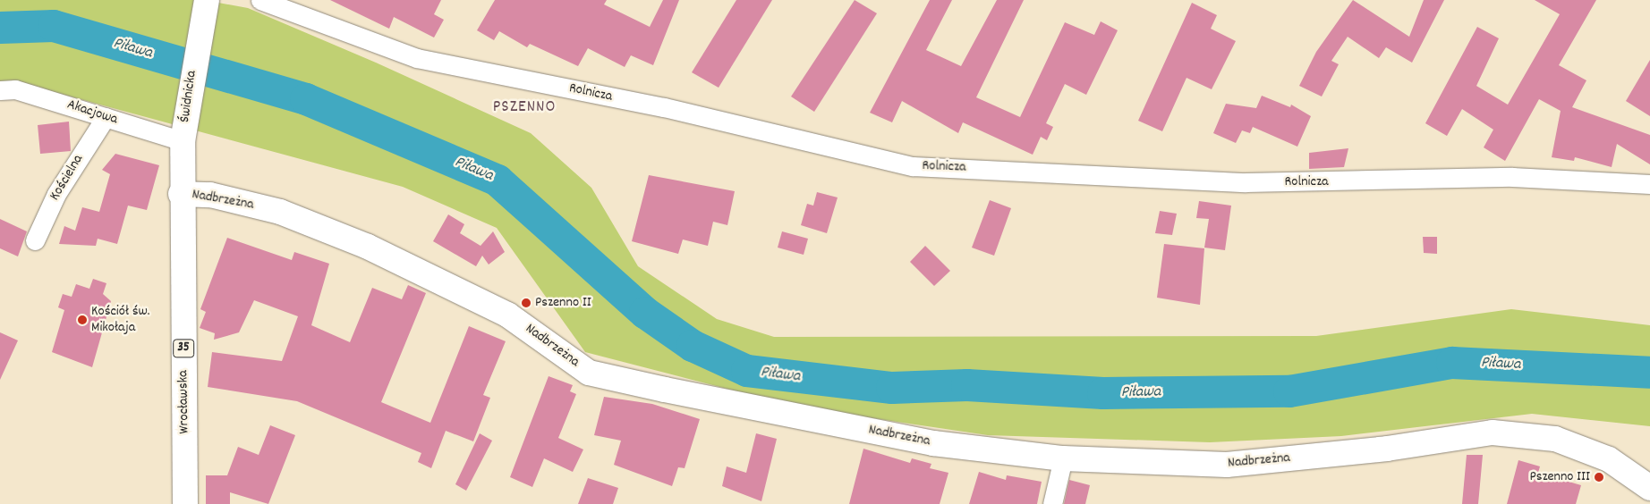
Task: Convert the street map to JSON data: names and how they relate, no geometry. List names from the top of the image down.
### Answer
{
  "streets": {
    "street": [
      "Rolnicza",
      "Świdnicka",
      "Akacjowa",
      "Kościelna",
      "Nadbrzeżna",
      "35",
      "Wrocławska"
    ]
  },
  "crossings": [
    ["Świdnicka", "Akacjowa"],
    ["Świdnicka", "Nadbrzeżna"],
    ["Świdnicka", "Wrocławska"],
    ["Akacjowa", "Kościelna"],
    ["Nadbrzeżna", "Wrocławska"]
  ],
  "districts": ["PSZENNO"],
  "water": ["Piława"],
  "places": ["Pszenno II", "Kościół św. Mikołaja", "Pszenno III"]
}
